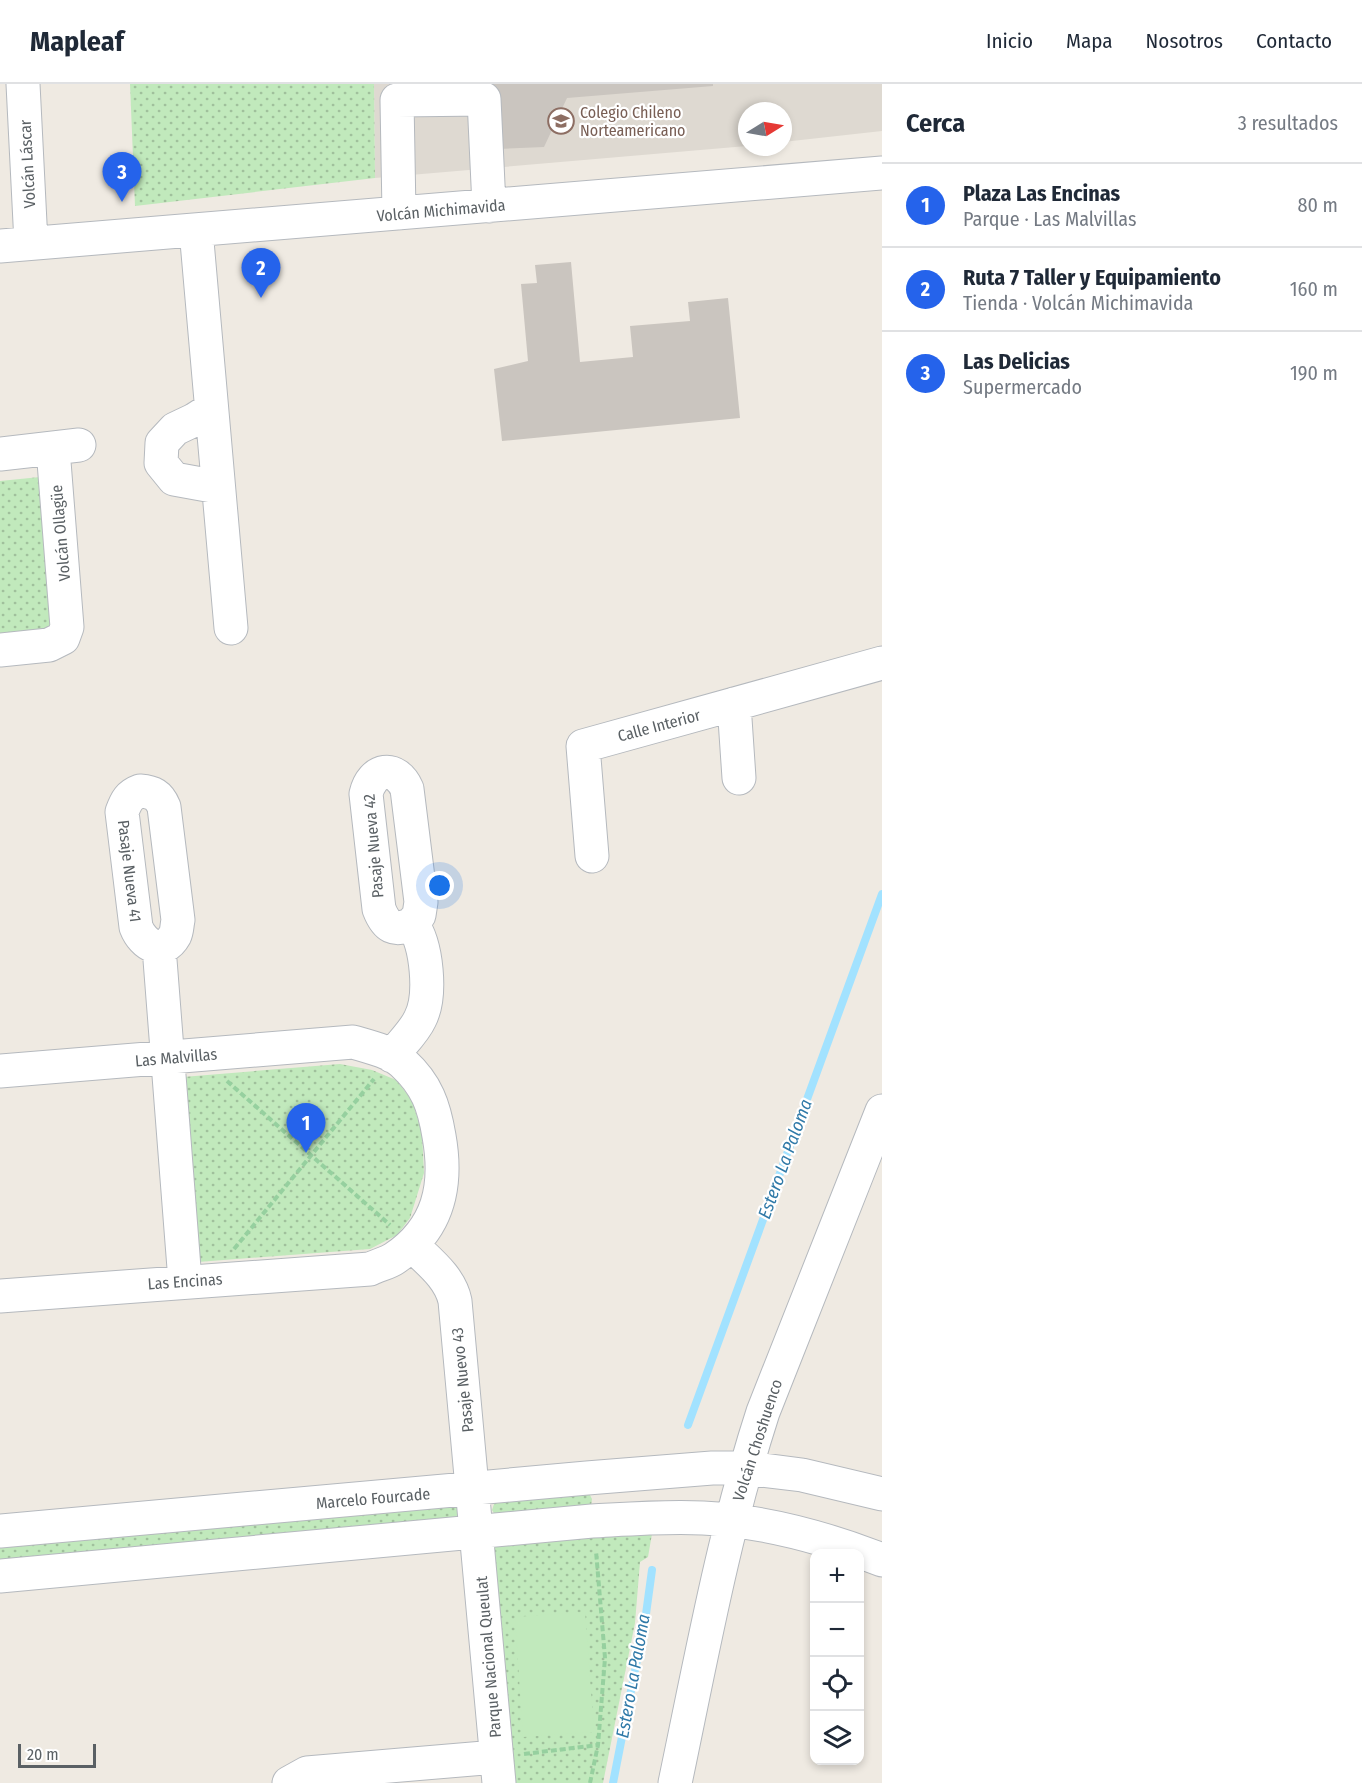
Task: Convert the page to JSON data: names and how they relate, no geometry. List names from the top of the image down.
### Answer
{
  "streets": {
    "street": [
      "Volcán Láscar",
      "Volcán Michimavida",
      "Volcán Ollagüe",
      "Calle Interior",
      "Las Malvillas",
      "Las Encinas",
      "Pasaje Nuevo 43",
      "Volcán Choshuenco",
      "Marcelo Fourcade",
      "Parque Nacional Queulat"
    ]
  },
  "crossings": [
    ["Volcán Láscar", "Volcán Michimavida"],
    ["Las Encinas", "Pasaje Nuevo 43"],
    ["Pasaje Nuevo 43", "Marcelo Fourcade"],
    ["Pasaje Nuevo 43", "Parque Nacional Queulat"],
    ["Volcán Choshuenco", "Marcelo Fourcade"]
  ],
  "water": ["Estero La Paloma"],
  "places": {
    "school or university": ["Colegio Chileno Norteamericano"]
  },
  "scale_bar": "20 m",
  "north": "right",
  "page": {
    "header": "Mapleaf",
    "nav": [
      "Inicio",
      "Mapa",
      "Nosotros",
      "Contacto"
    ],
    "heading": ["Cerca", "3 resultados"],
    "pins": ["3", "2", "1"],
    "list": [
      {
        "mark": "1",
        "name": "Plaza Las Encinas",
        "note": "Parque · Las Malvillas",
        "value": "80 m"
      },
      {
        "mark": "2",
        "name": "Ruta 7 Taller y Equipamiento",
        "note": "Tienda · Volcán Michimavida",
        "value": "160 m"
      },
      {
        "mark": "3",
        "name": "Las Delicias",
        "note": "Supermercado",
        "value": "190 m"
      }
    ],
    "map_buttons": ["+", "−"],
    "scale": "20 m"
  }
}
